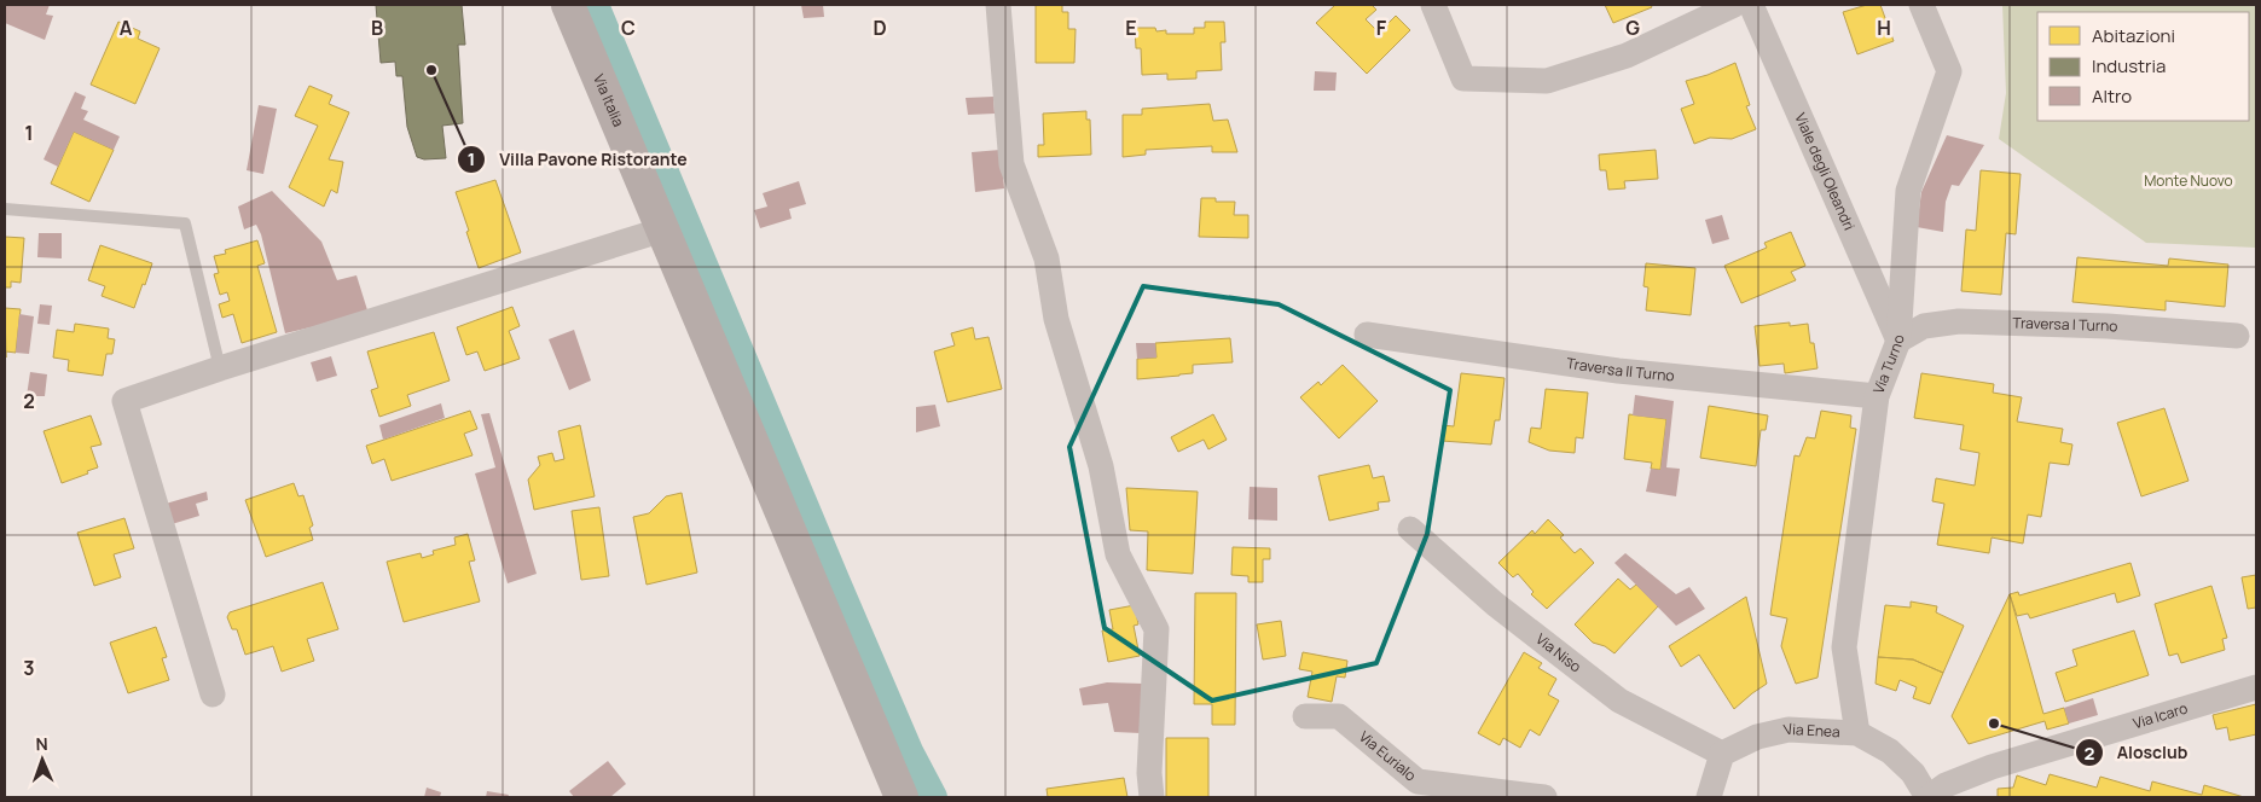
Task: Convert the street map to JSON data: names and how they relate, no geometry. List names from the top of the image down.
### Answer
{
  "streets": {
    "street": [
      "Via Italia",
      "Viale degli Oleandri",
      "Traversa I Turno",
      "Via Turno",
      "Traversa II Turno",
      "Via Niso",
      "Via Icaro",
      "Via Enea",
      "Via Eurialo"
    ]
  },
  "crossings": [
    ["Viale degli Oleandri", "Traversa I Turno"],
    ["Viale degli Oleandri", "Via Turno"],
    ["Traversa I Turno", "Via Turno"],
    ["Via Turno", "Traversa II Turno"],
    ["Via Turno", "Via Enea"],
    ["Via Niso", "Via Enea"],
    ["Via Icaro", "Via Enea"]
  ],
  "parks": ["Monte Nuovo"],
  "places": ["Villa Pavone Ristorante", "Alosclub"],
  "legend": ["Abitazioni", "Industria", "Altro"],
  "north": "top",
  "grid": {
    "columns": [
      "A",
      "B",
      "C",
      "D",
      "E",
      "F",
      "G",
      "H"
    ],
    "rows": ["1", "2", "3"]
  }
}
